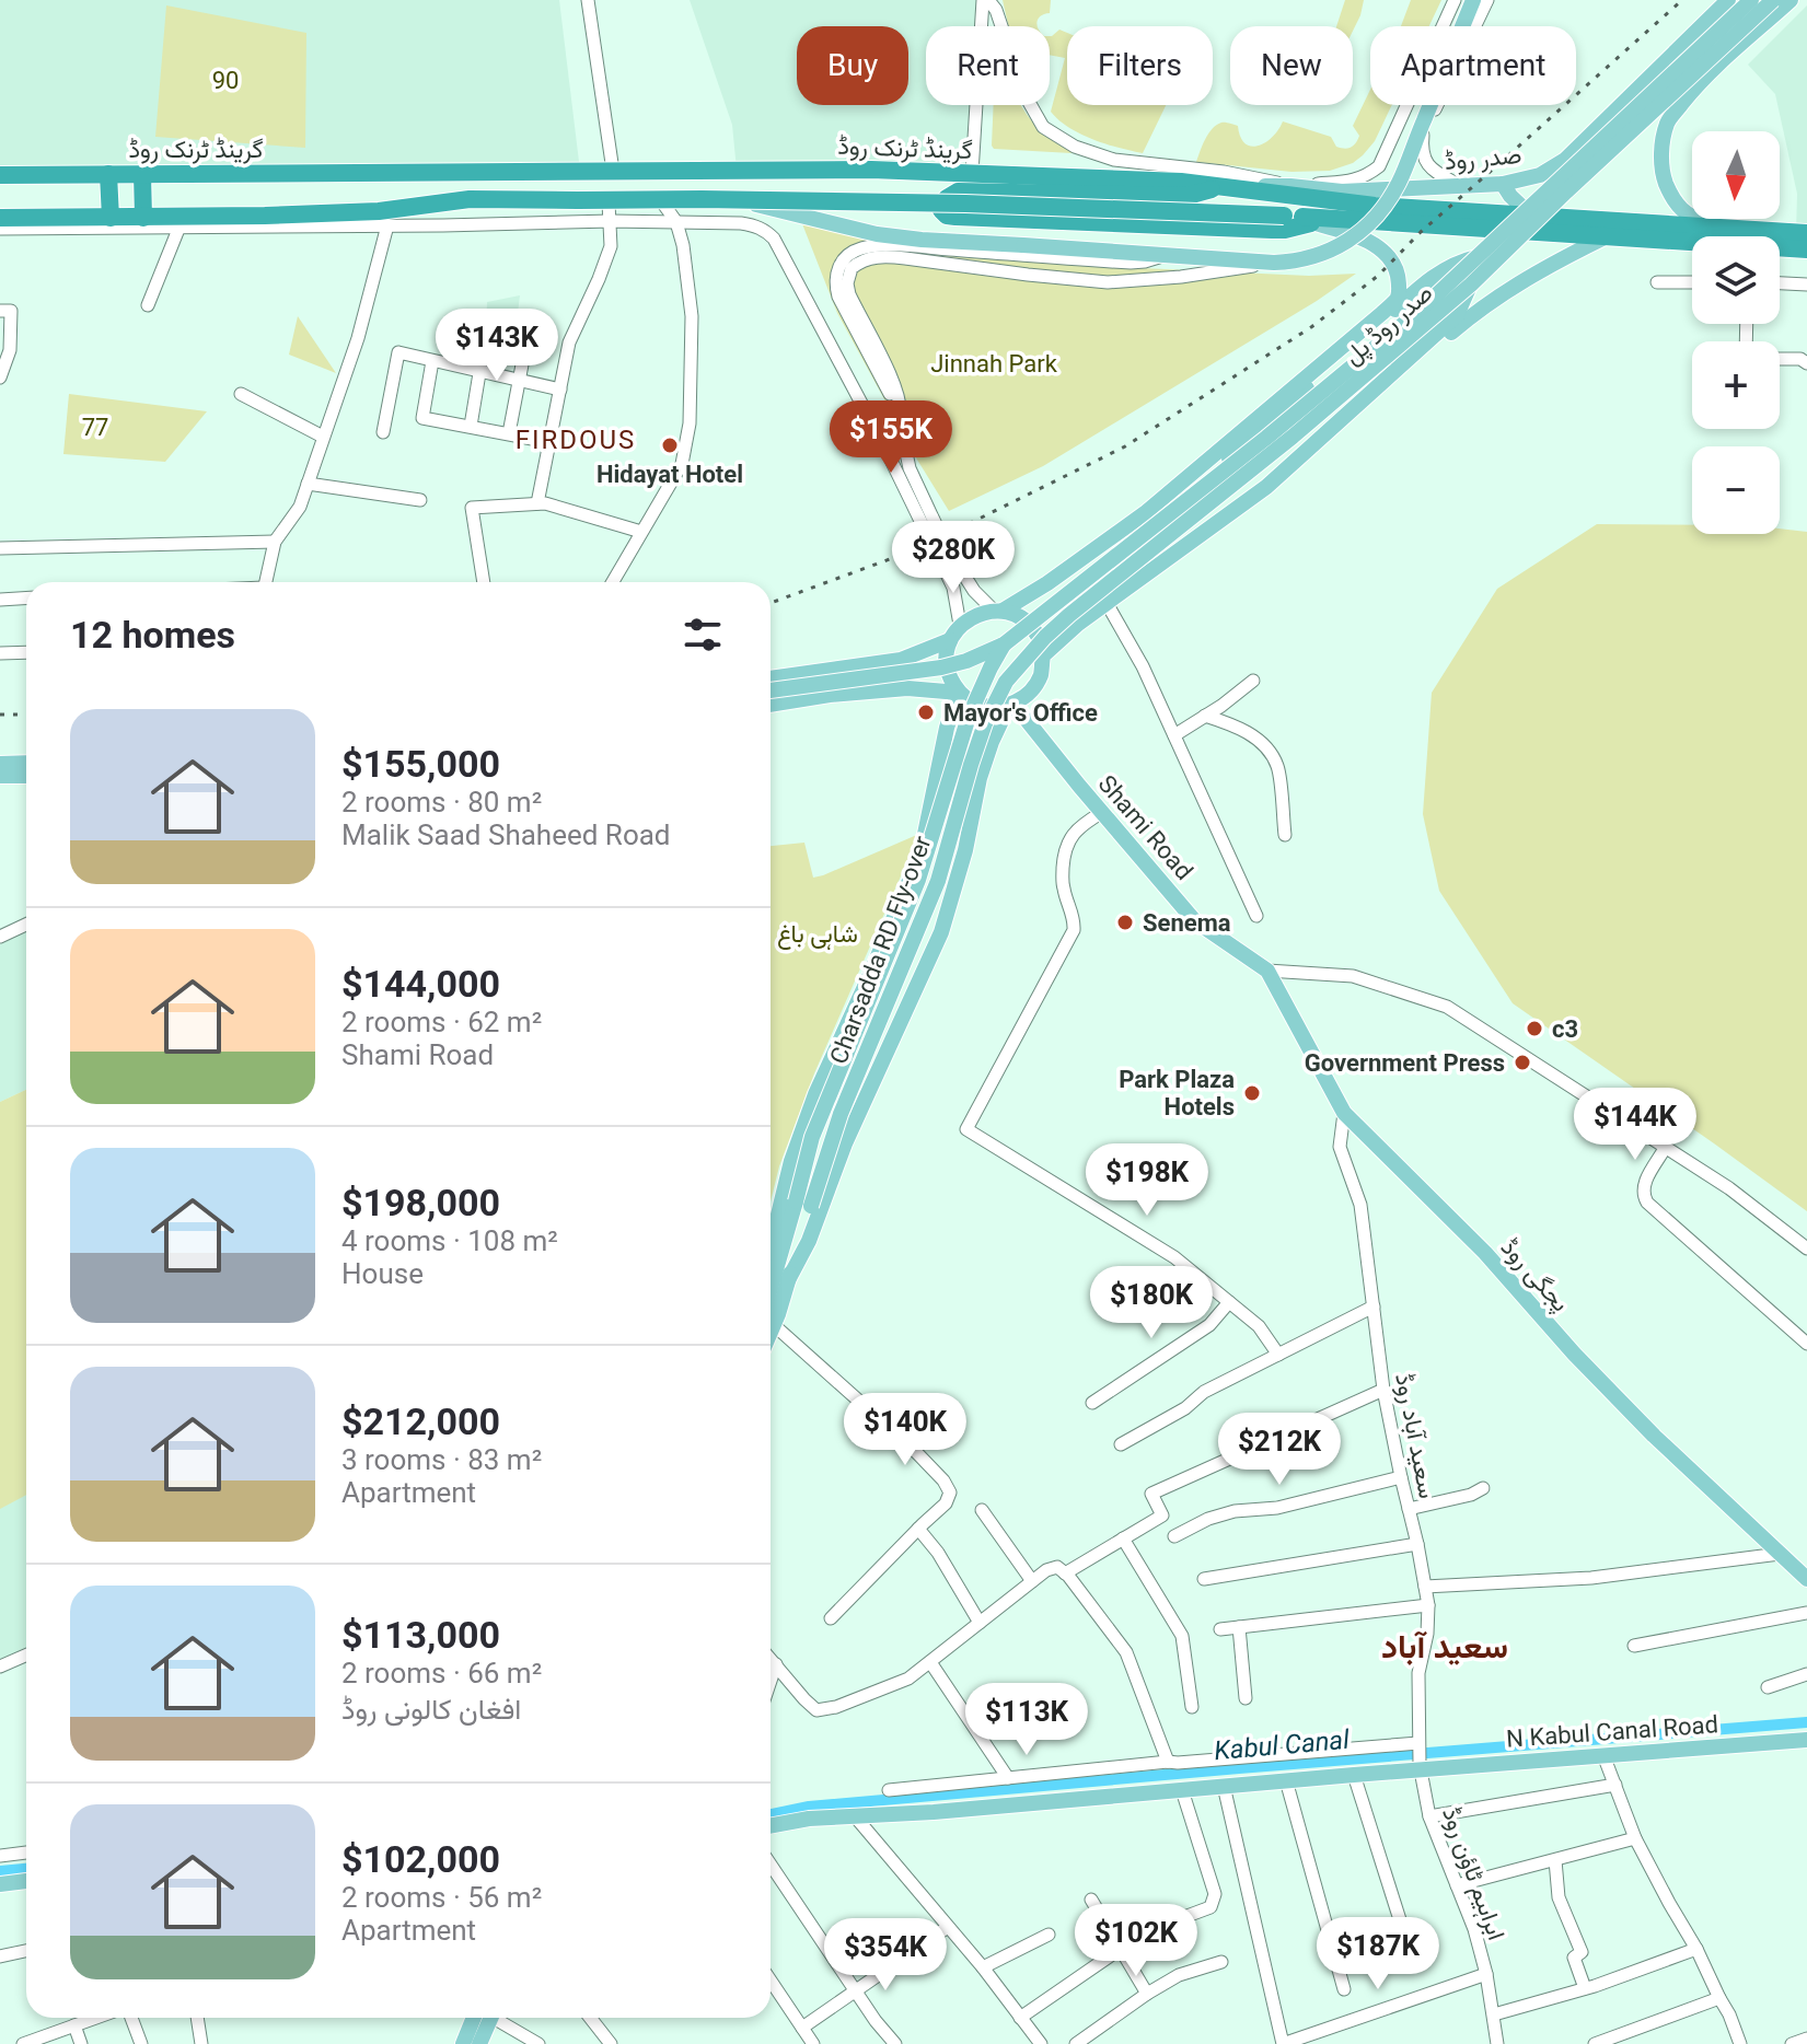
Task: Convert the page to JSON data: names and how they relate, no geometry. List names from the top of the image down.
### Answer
{
  "streets": {
    "highway": ["گرینڈ ٹرنک روڈ"],
    "main road": [
      "صدر روڈ",
      "صدر روڈ پل",
      "Shami Road",
      "Charsadda RD Fly-over",
      "پجگی روڈ",
      "N Kabul Canal Road"
    ],
    "street": ["سعید آباد روڈ", "ابراہیم ٹاؤن روڈ"]
  },
  "crossings": [
    ["گرینڈ ٹرنک روڈ", "صدر روڈ"],
    ["صدر روڈ پل", "Charsadda RD Fly-over"],
    ["Shami Road", "پجگی روڈ"],
    ["پجگی روڈ", "سعید آباد روڈ"],
    ["سعید آباد روڈ", "N Kabul Canal Road"],
    ["سعید آباد روڈ", "ابراہیم ٹاؤن روڈ"],
    ["N Kabul Canal Road", "ابراہیم ٹاؤن روڈ"]
  ],
  "districts": ["FIRDOUS", "سعید آباد"],
  "water": ["Kabul Canal"],
  "parks": [
    "90",
    "Jinnah Park",
    "77",
    "شاہی باغ"
  ],
  "places": [
    "Hidayat Hotel",
    "Mayor's Office",
    "Senema",
    "c3",
    "Government Press",
    "Park Plaza Hotels"
  ],
  "north": "bottom",
  "page": {
    "chip": [
      "Buy",
      "Rent",
      "Filters",
      "New",
      "Apartment"
    ],
    "map_buttons": ["+", "−"],
    "price": [
      "$143K",
      "$155K",
      "$280K",
      "$144K",
      "$198K",
      "$180K",
      "$140K",
      "$212K",
      "$113K",
      "$102K",
      "$187K",
      "$354K"
    ],
    "heading": "12 homes",
    "list": [
      {
        "name": "$155,000",
        "note": "2 rooms · 80 m² · Malik Saad Shaheed Road"
      },
      {
        "name": "$144,000",
        "note": "2 rooms · 62 m² · Shami Road"
      },
      {
        "name": "$198,000",
        "note": "4 rooms · 108 m² · House"
      },
      {
        "name": "$212,000",
        "note": "3 rooms · 83 m² · Apartment"
      },
      {
        "name": "$113,000",
        "note": "2 rooms · 66 m² · افغان کالونی روڈ"
      },
      {
        "name": "$102,000",
        "note": "2 rooms · 56 m² · Apartment"
      }
    ]
  }
}
